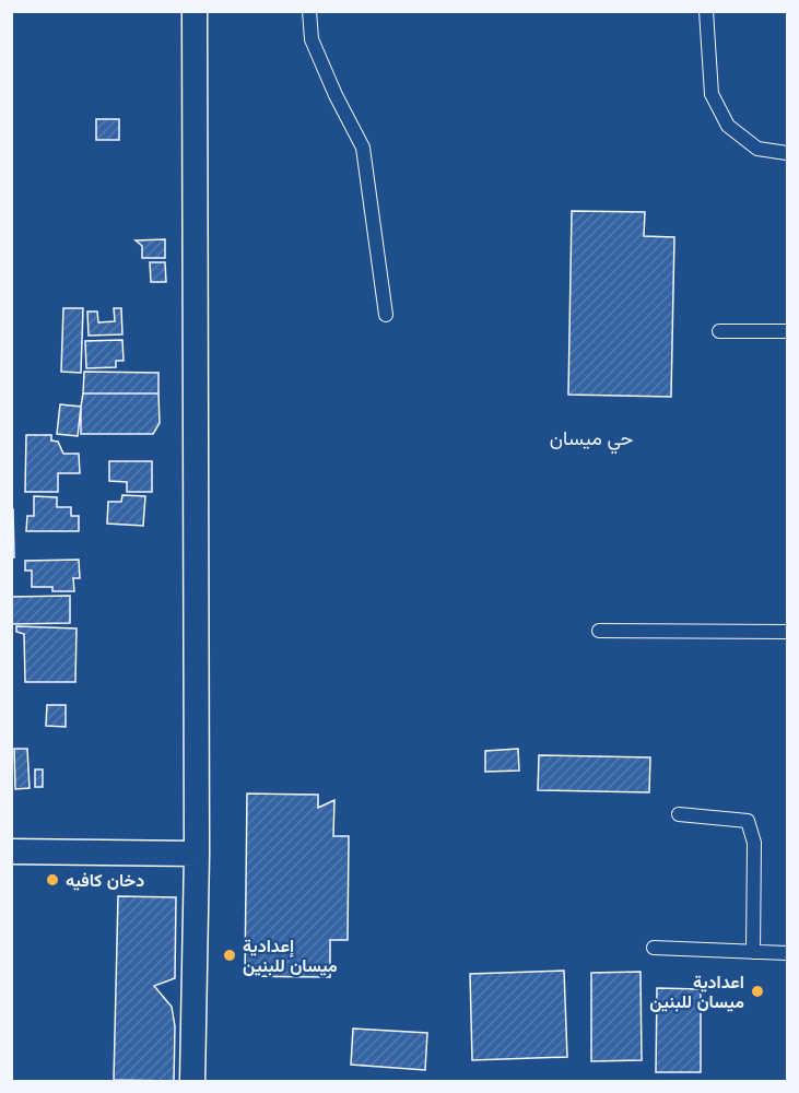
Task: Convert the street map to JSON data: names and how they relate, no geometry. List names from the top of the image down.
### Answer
{
  "districts": ["حي ميسان"],
  "places": ["دخان كافيه", "إعدادية ميسان للبنين", "اعدادية ميسان للبنين"]
}
